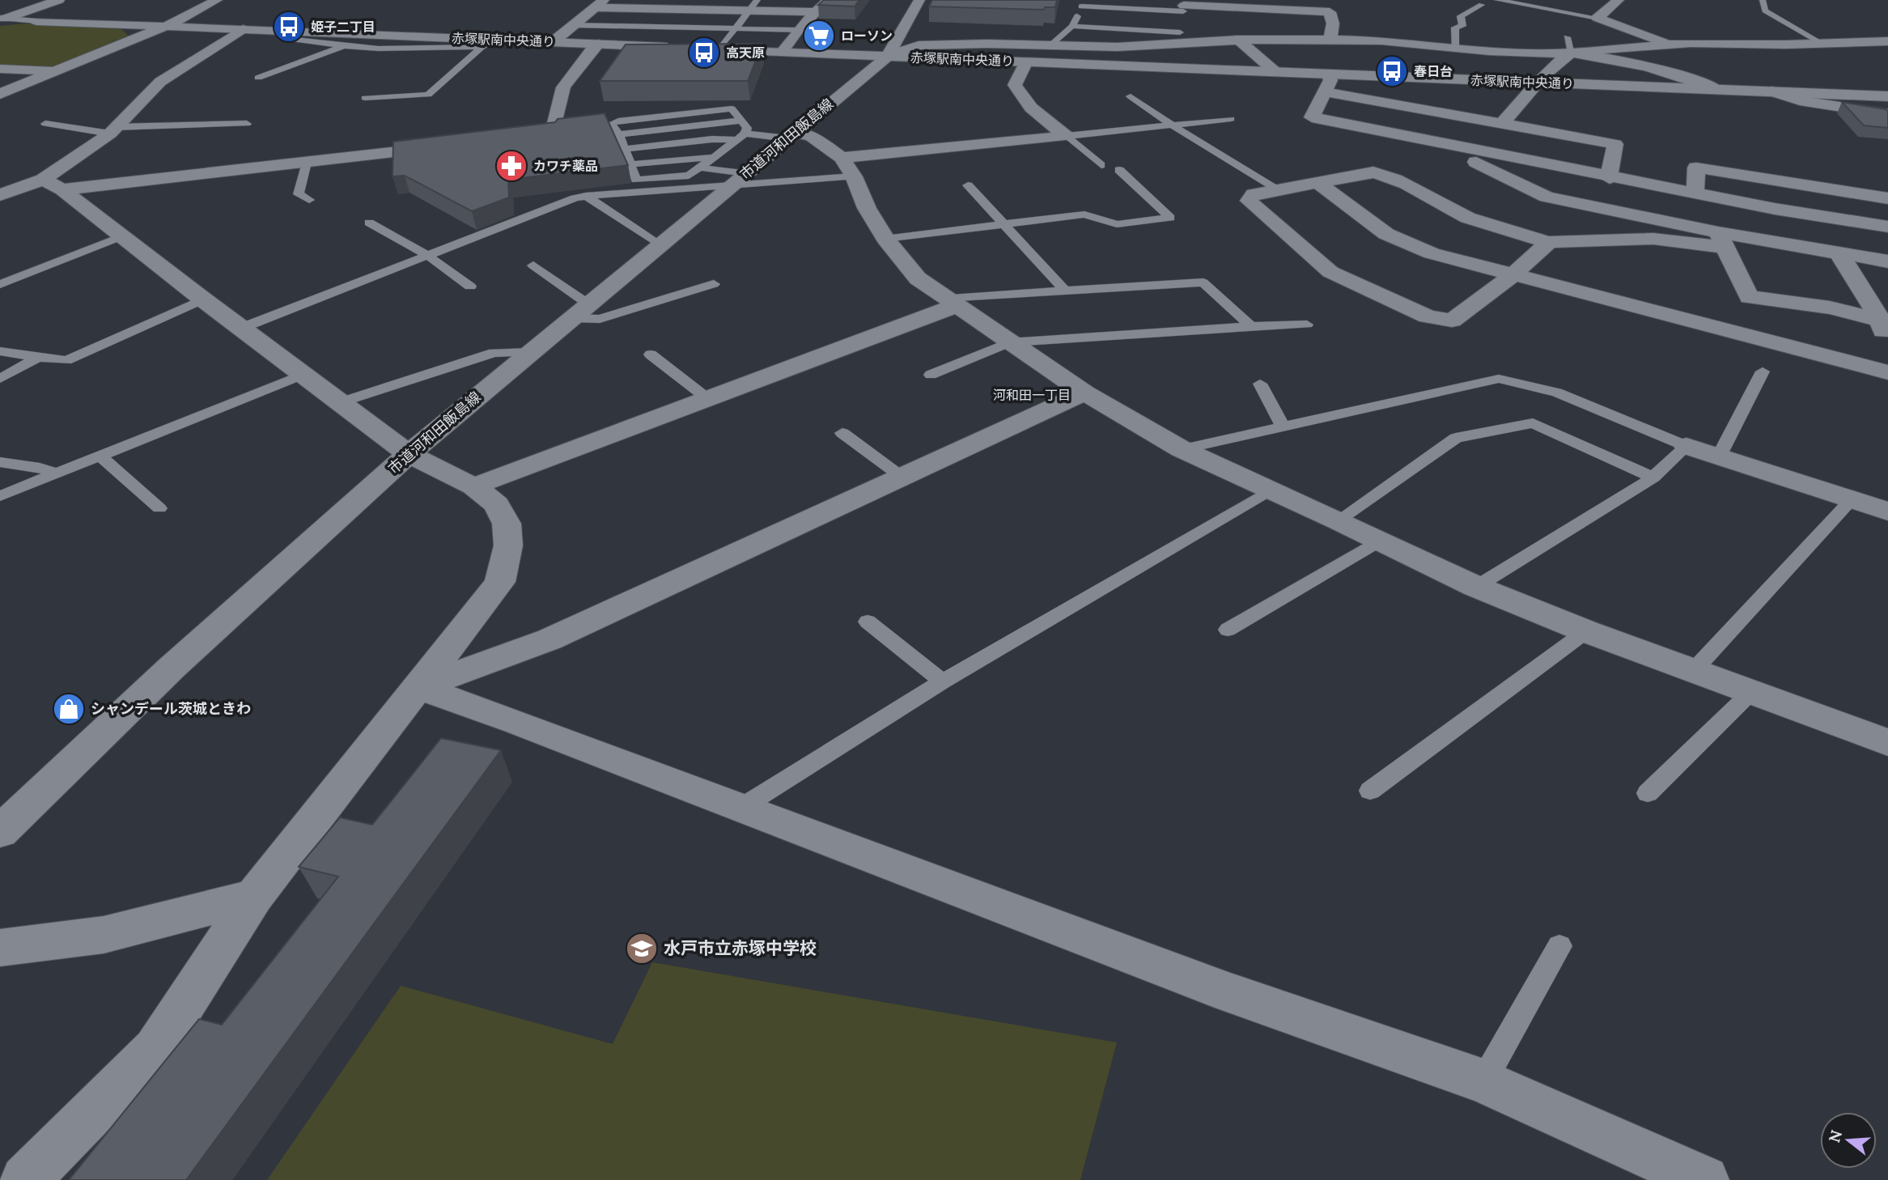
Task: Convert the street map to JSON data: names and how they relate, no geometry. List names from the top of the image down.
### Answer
{
  "streets": {
    "street": ["赤塚駅南中央通り", "市道河和田飯島線"]
  },
  "crossings": [
    ["赤塚駅南中央通り", "市道河和田飯島線"]
  ],
  "districts": ["河和田一丁目"],
  "places": {
    "bus stop": ["姫子二丁目", "高天原", "春日台"],
    "supermarket": ["ローソン"],
    "pharmacy": ["カワチ薬品"],
    "shop": ["シャンデール茨城ときわ"],
    "school or university": ["水戸市立赤塚中学校"]
  },
  "north": "left"
}
